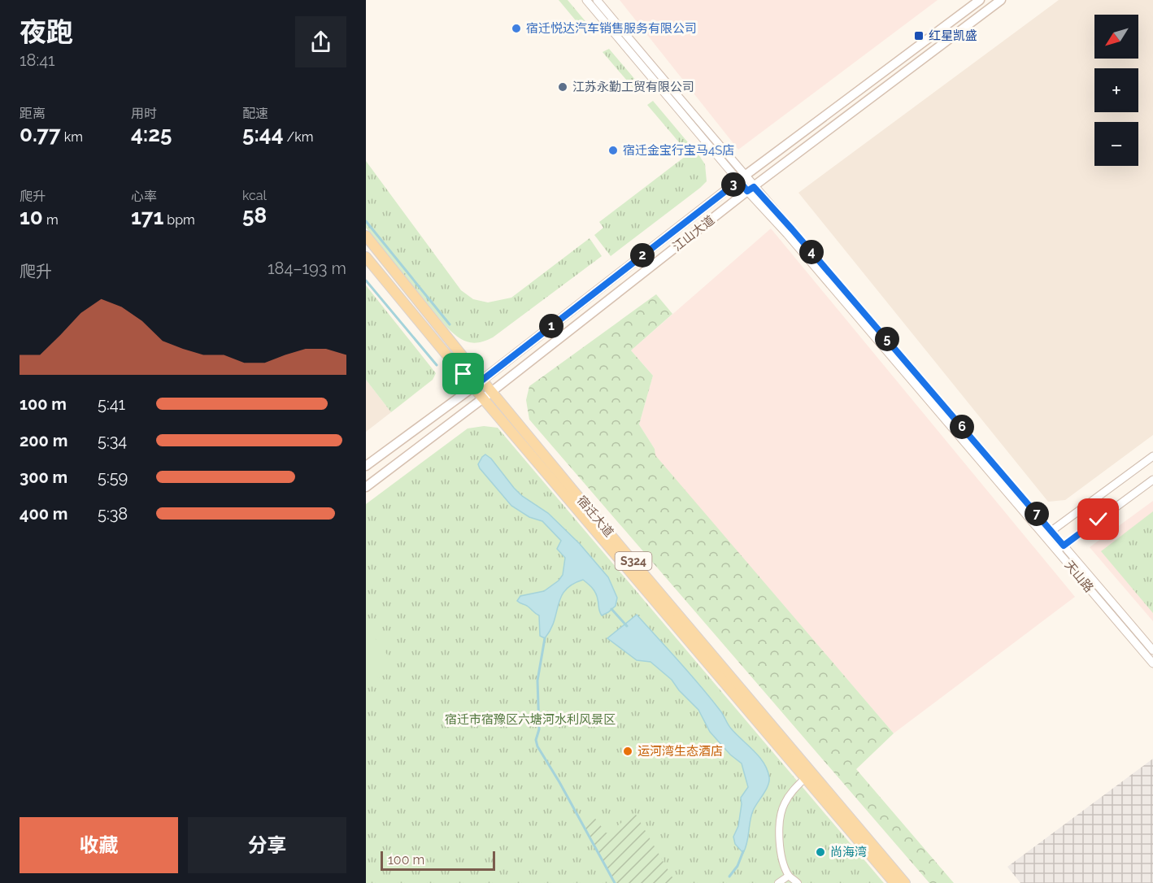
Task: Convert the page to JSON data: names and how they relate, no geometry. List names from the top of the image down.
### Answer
{
  "streets": {
    "main road": ["江山大道", "宿迁大道", "S324"],
    "street": ["天山路"]
  },
  "crossings": [
    ["江山大道", "宿迁大道"],
    ["江山大道", "天山路"]
  ],
  "parks": ["宿迁市宿豫区六塘河水利风景区"],
  "places": {
    "other": [
      "宿迁悦达汽车销售服务有限公司",
      "江苏永勤工贸有限公司",
      "宿迁金宝行宝马4S店",
      "运河湾生态酒店",
      "尚海湾"
    ],
    "transit": ["红星凯盛"]
  },
  "scale_bar": "100 m",
  "north": "bottom left",
  "page": {
    "heading": ["夜跑", "18:41"],
    "map_buttons": ["+", "−"],
    "stats": [
      ["距离", "0.77 km"],
      ["用时", "4:25"],
      ["配速", "5:44 /km"],
      ["爬升", "10 m"],
      ["心率", "171 bpm"],
      ["kcal", "58"]
    ],
    "pins": [
      "3",
      "4",
      "2",
      "1",
      "5",
      "6",
      "7"
    ],
    "chart": ["爬升", "184–193 m"],
    "list": [
      {
        "name": "100 m",
        "note": "5:41"
      },
      {
        "name": "200 m",
        "note": "5:34"
      },
      {
        "name": "300 m",
        "note": "5:59"
      },
      {
        "name": "400 m",
        "note": "5:38"
      }
    ],
    "buttons": ["收藏", "分享"],
    "scale": "100 m"
  }
}
